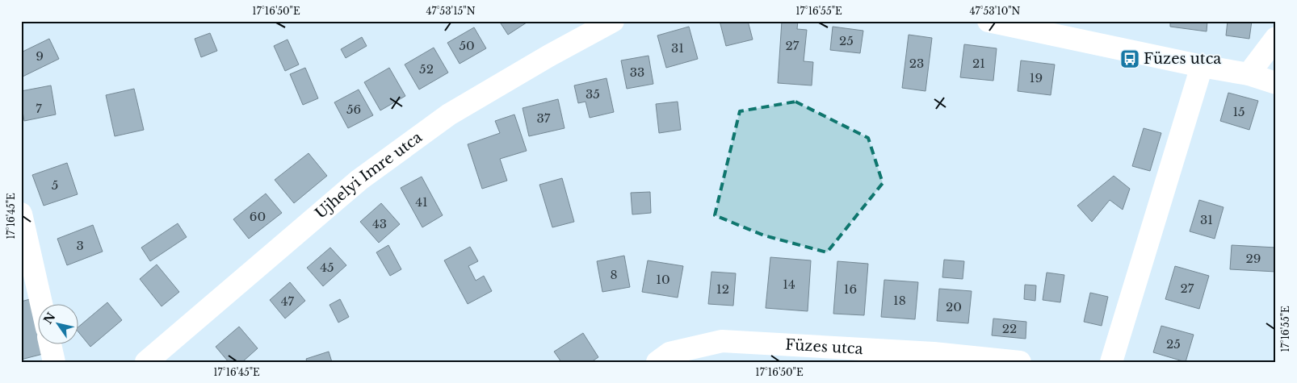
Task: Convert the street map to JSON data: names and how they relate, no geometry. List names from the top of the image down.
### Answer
{
  "streets": {
    "street": ["Ujhelyi Imre utca", "Füzes utca"]
  },
  "places": {
    "bus stop": ["Füzes utca"]
  },
  "house_numbers": [
    "25",
    "50",
    "27",
    "31",
    "9",
    "23",
    "21",
    "52",
    "33",
    "19",
    "35",
    "7",
    "56",
    "15",
    "37",
    "5",
    "41",
    "60",
    "31",
    "43",
    "3",
    "29",
    "45",
    "8",
    "10",
    "14",
    "27",
    "12",
    "16",
    "18",
    "47",
    "20",
    "22",
    "25"
  ],
  "north": "top left",
  "coordinates": [
    "17°16'50\"E",
    "47°53'15\"N",
    "17°16'55\"E",
    "47°53'10\"N",
    "17°16'45\"E"
  ]
}
